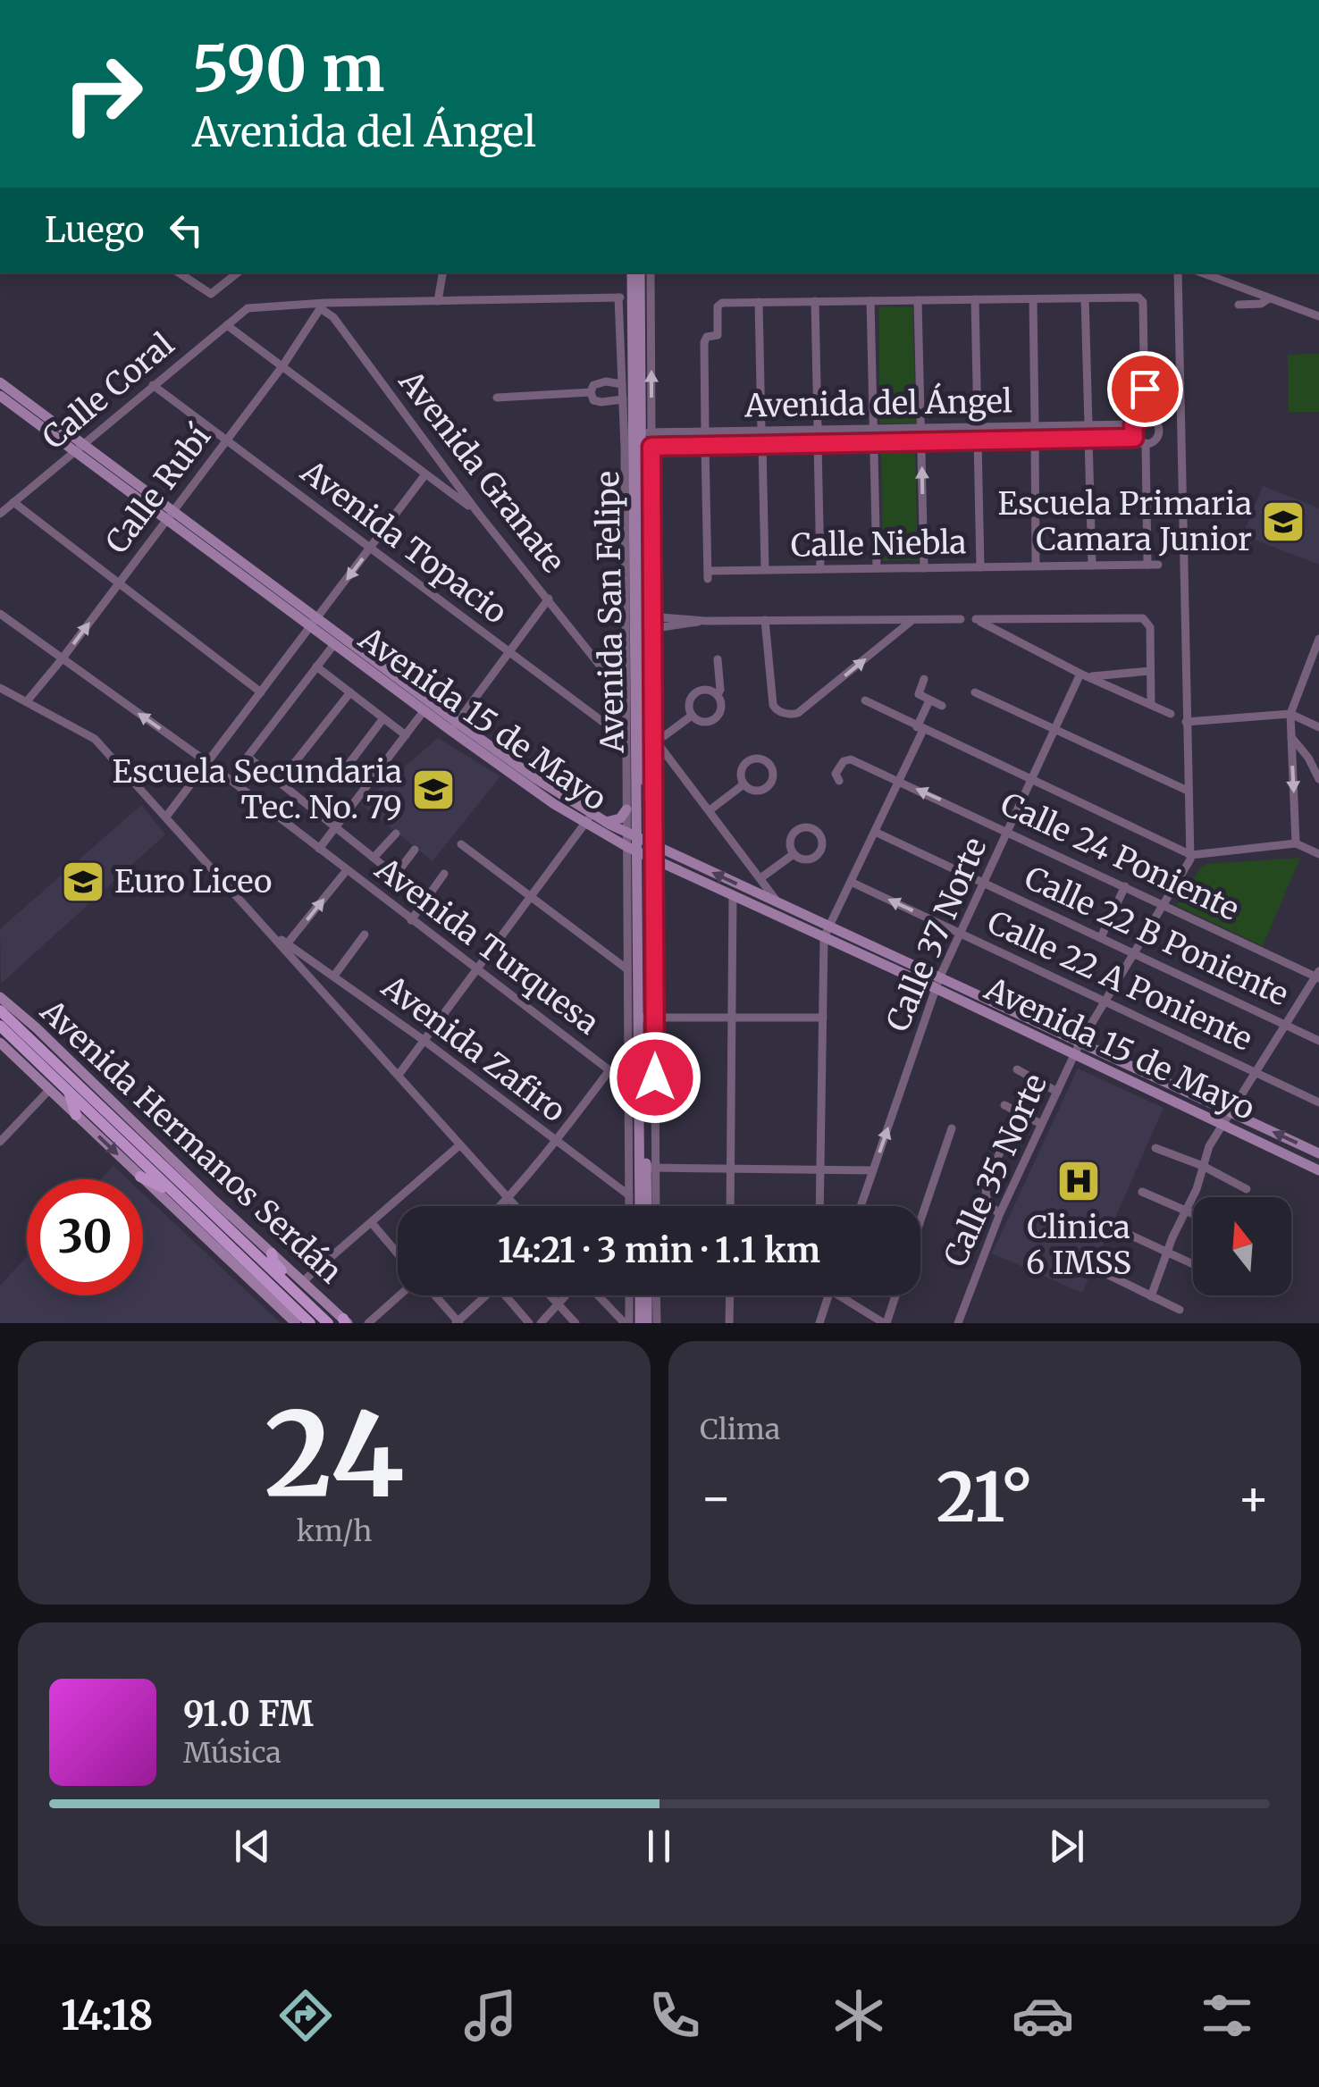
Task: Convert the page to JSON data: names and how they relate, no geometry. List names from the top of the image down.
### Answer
{
  "streets": {
    "main road": ["Avenida San Felipe", "Avenida 15 de Mayo", "Avenida Hermanos Serdán"],
    "street": [
      "Calle Coral",
      "Avenida del Ángel",
      "Avenida Granate",
      "Calle Rubí",
      "Avenida Topacio",
      "Calle Niebla",
      "Calle 24 Poniente",
      "Calle 37 Norte",
      "Calle 22 B Poniente",
      "Avenida Turquesa",
      "Calle 22 A Poniente",
      "Avenida Zafiro",
      "Calle 35 Norte"
    ]
  },
  "crossings": [
    ["Calle Coral", "Avenida Granate"],
    ["Calle Coral", "Calle Rubí"],
    ["Calle Coral", "Avenida Topacio"],
    ["Calle Coral", "Avenida 15 de Mayo"],
    ["Avenida del Ángel", "Calle Niebla"],
    ["Avenida del Ángel", "Avenida San Felipe"],
    ["Avenida Granate", "Calle Rubí"],
    ["Avenida Granate", "Avenida San Felipe"],
    ["Avenida Granate", "Avenida 15 de Mayo"],
    ["Calle Rubí", "Avenida Topacio"],
    ["Calle Rubí", "Avenida 15 de Mayo"],
    ["Calle Rubí", "Avenida Turquesa"],
    ["Avenida Topacio", "Avenida San Felipe"],
    ["Avenida San Felipe", "Avenida 15 de Mayo"],
    ["Avenida San Felipe", "Avenida Turquesa"],
    ["Avenida San Felipe", "Avenida Zafiro"],
    ["Avenida 15 de Mayo", "Calle 37 Norte"],
    ["Avenida 15 de Mayo", "Calle 35 Norte"],
    ["Calle 24 Poniente", "Calle 37 Norte"],
    ["Calle 24 Poniente", "Calle 35 Norte"],
    ["Calle 37 Norte", "Calle 22 B Poniente"],
    ["Calle 37 Norte", "Calle 22 A Poniente"],
    ["Calle 22 B Poniente", "Calle 35 Norte"],
    ["Calle 22 A Poniente", "Calle 35 Norte"]
  ],
  "places": {
    "school or university": ["Escuela Primaria Camara Junior", "Escuela Secundaria Tec. No. 79", "Euro Liceo"],
    "hospital": ["Clinica 6 IMSS"]
  },
  "north": "top",
  "page": {
    "turn": ["590 m", "Avenida del Ángel"],
    "then": "Luego",
    "limit": "30",
    "trip": "14:21 · 3 min · 1.1 km",
    "tile": [
      ["24", "km/h"],
      "Clima"
    ],
    "heat": ["−", "21°", "+"],
    "song": ["91.0 FM", "Música"],
    "tabs": "14:18"
  }
}
